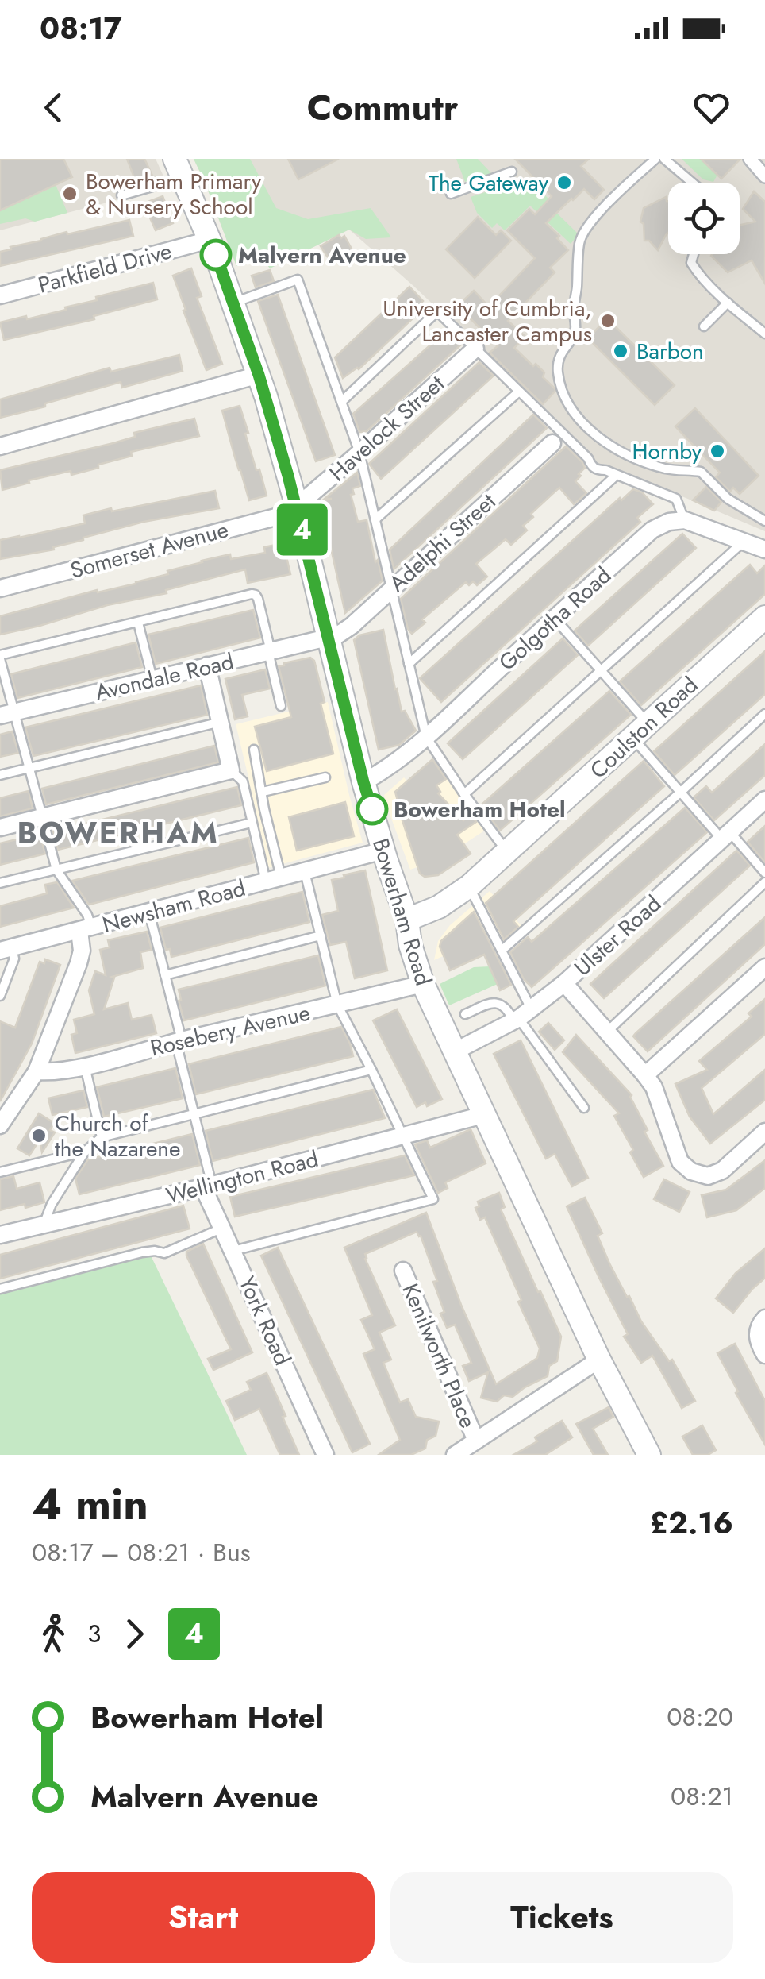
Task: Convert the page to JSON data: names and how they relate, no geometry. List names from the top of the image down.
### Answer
{
  "streets": {
    "street": [
      "Parkfield Drive",
      "Havelock Street",
      "Adelphi Street",
      "Somerset Avenue",
      "Golgotha Road",
      "Avondale Road",
      "Coulston Road",
      "Newsham Road",
      "Bowerham Road",
      "Ulster Road",
      "Rosebery Avenue",
      "Wellington Road",
      "York Road",
      "Kenilworth Place"
    ]
  },
  "crossings": [
    ["Parkfield Drive", "Bowerham Road"],
    ["Havelock Street", "Somerset Avenue"],
    ["Havelock Street", "Bowerham Road"],
    ["Adelphi Street", "Avondale Road"],
    ["Adelphi Street", "Bowerham Road"],
    ["Somerset Avenue", "Bowerham Road"],
    ["Golgotha Road", "Bowerham Road"],
    ["Avondale Road", "Bowerham Road"],
    ["Coulston Road", "Bowerham Road"],
    ["Newsham Road", "Bowerham Road"],
    ["Newsham Road", "Rosebery Avenue"],
    ["Bowerham Road", "Ulster Road"],
    ["Bowerham Road", "Rosebery Avenue"],
    ["Bowerham Road", "Wellington Road"],
    ["Wellington Road", "York Road"]
  ],
  "districts": ["BOWERHAM"],
  "places": [
    "The Gateway",
    "Bowerham Primary & Nursery School",
    "Malvern Avenue",
    "University of Cumbria, Lancaster Campus",
    "Barbon",
    "Hornby",
    "Bowerham Hotel",
    "Church of the Nazarene"
  ],
  "lines": ["bus line 4"],
  "page": {
    "status": "08:17",
    "header": "Commutr",
    "on_map": "4",
    "heading": ["4 min", "08:17 – 08:21 · Bus", "£2.16"],
    "legs": ["3", "4"],
    "list": [
      {
        "name": "Bowerham Hotel",
        "value": "08:20"
      },
      {
        "name": "Malvern Avenue",
        "value": "08:21"
      }
    ],
    "buttons": ["Start", "Tickets"]
  }
}
